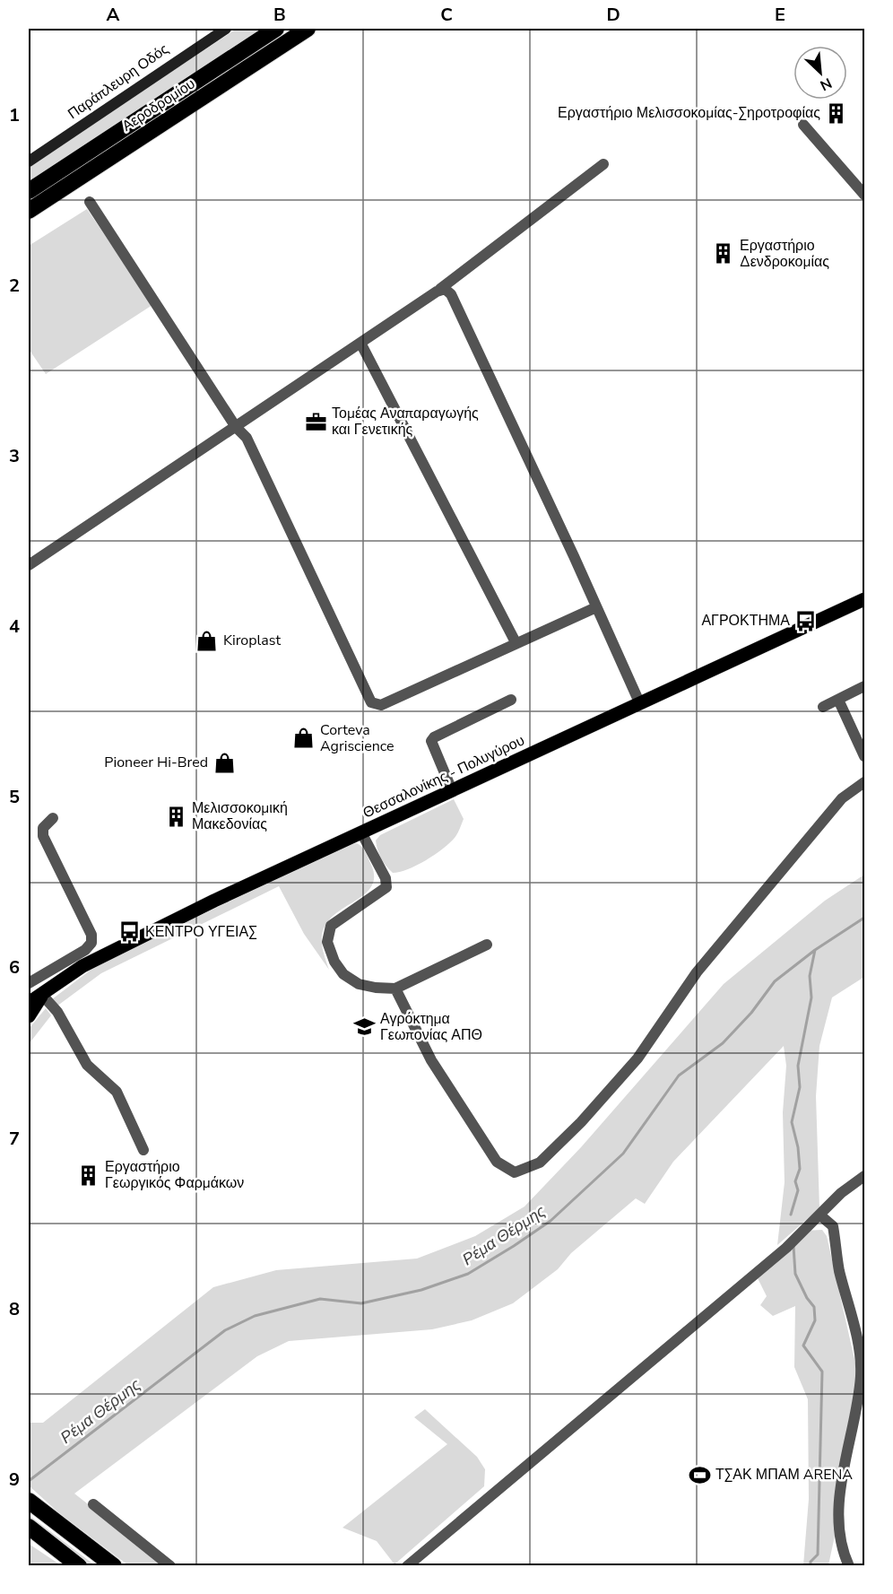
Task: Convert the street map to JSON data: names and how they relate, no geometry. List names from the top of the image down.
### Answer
{
  "streets": {
    "highway": ["Αεροδρομίου"],
    "main road": ["Θεσσαλονίκης - Πολυγύρου"],
    "street": ["Παράπλευρη Οδός"]
  },
  "water": ["Ρέμα Θέρμης"],
  "places": {
    "building": [
      "Εργαστήριο Μελισσοκομίας-Σηροτροφίας",
      "Εργαστήριο Δενδροκομίας",
      "Μελισσοκομική Μακεδονίας",
      "Εργαστήριο Γεωργικός Φαρμάκων"
    ],
    "office": ["Τομέας Αναπαραγωγής και Γενετικής"],
    "bus stop": ["ΑΓΡΟΚΤΗΜΑ", "ΚΕΝΤΡΟ ΥΓΕΙΑΣ"],
    "shop": ["Kiroplast", "Corteva Agriscience", "Pioneer Hi-Bred"],
    "school or university": ["Αγρόκτημα Γεωπονίας ΑΠΘ"],
    "sports": ["ΤΣΑΚ ΜΠΑΜ ARENA"]
  },
  "north": "bottom right",
  "grid": {
    "columns": [
      "A",
      "B",
      "C",
      "D",
      "E"
    ],
    "rows": [
      "1",
      "2",
      "3",
      "4",
      "5",
      "6",
      "7",
      "8",
      "9"
    ]
  }
}
